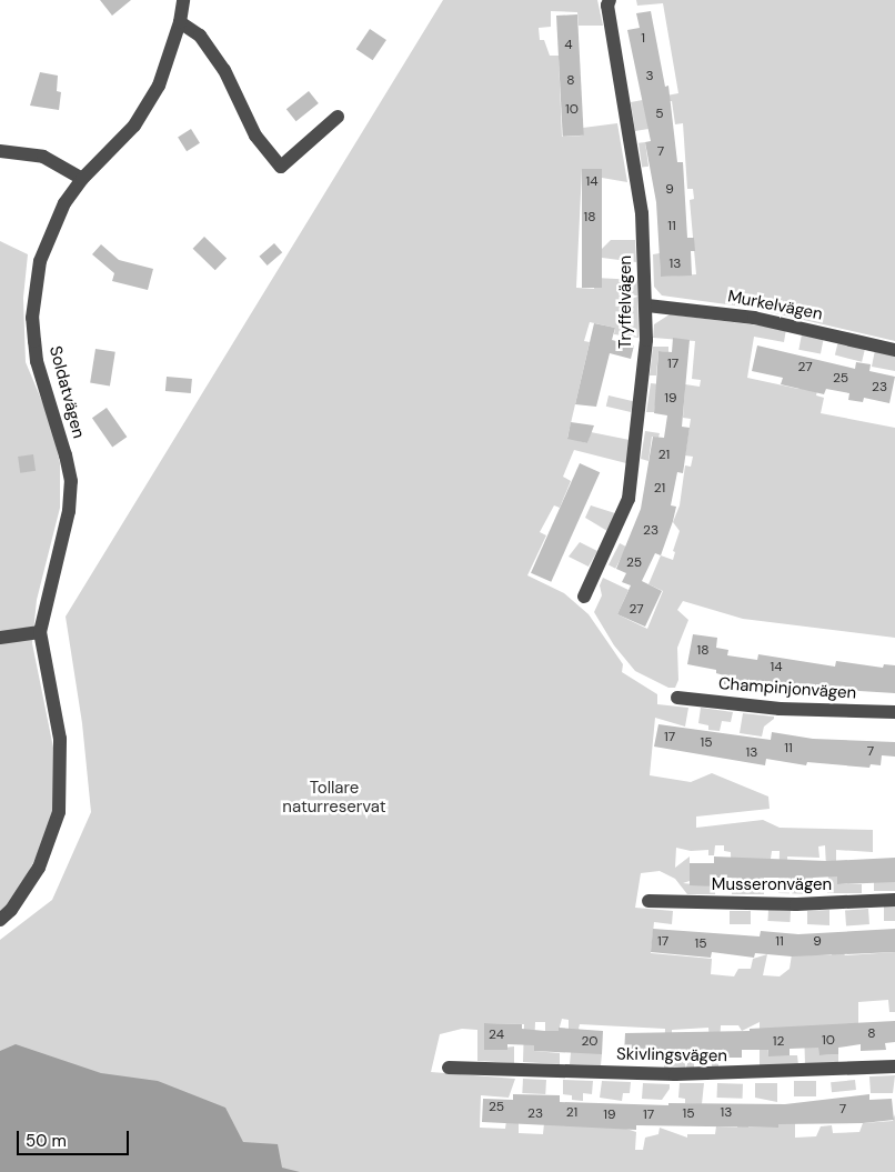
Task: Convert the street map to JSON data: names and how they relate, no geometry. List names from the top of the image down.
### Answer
{
  "streets": {
    "street": [
      "Tryffelvägen",
      "Murkelvägen",
      "Soldatvägen",
      "Champinjonvägen",
      "Musseronvägen",
      "Skivlingsvägen"
    ]
  },
  "crossings": [
    ["Tryffelvägen", "Murkelvägen"]
  ],
  "parks": ["Tollare naturreservat"],
  "house_numbers": [
    "1",
    "4",
    "3",
    "8",
    "10",
    "5",
    "7",
    "14",
    "9",
    "18",
    "11",
    "13",
    "17",
    "27",
    "25",
    "23",
    "19",
    "21",
    "21",
    "23",
    "25",
    "27",
    "18",
    "14",
    "17",
    "15",
    "11",
    "7",
    "13",
    "17",
    "11",
    "9",
    "15",
    "8",
    "24",
    "10",
    "20",
    "12",
    "25",
    "7",
    "21",
    "13",
    "23",
    "15",
    "19",
    "17"
  ],
  "scale_bar": "50 m"
}
